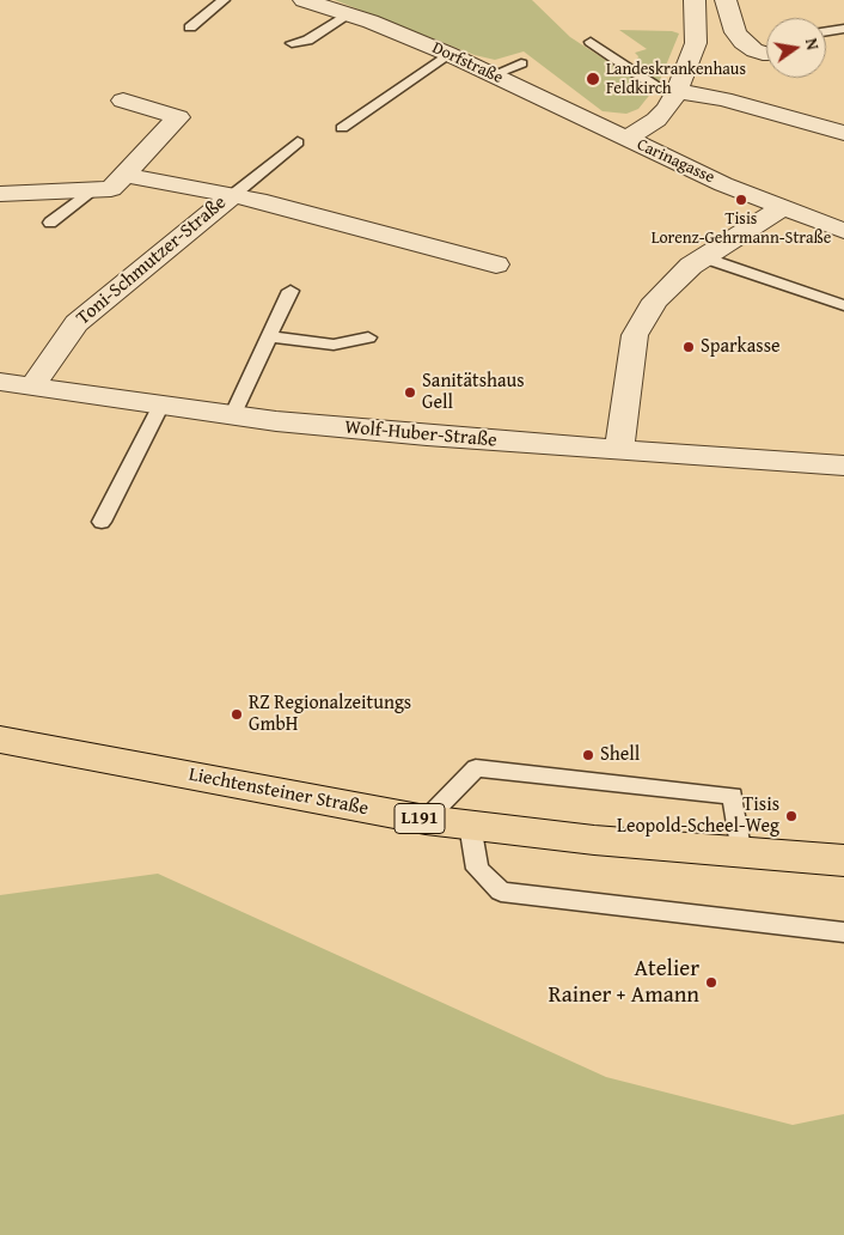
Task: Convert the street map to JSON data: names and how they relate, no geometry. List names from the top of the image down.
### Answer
{
  "streets": {
    "main road": ["Liechtensteiner Straße", "L191"],
    "street": [
      "Dorfstraße",
      "Carinagasse",
      "Toni-Schmutzer-Straße",
      "Wolf-Huber-Straße"
    ]
  },
  "crossings": [
    ["Dorfstraße", "Carinagasse"],
    ["Toni-Schmutzer-Straße", "Wolf-Huber-Straße"]
  ],
  "places": [
    "Landeskrankenhaus Feldkirch",
    "Tisis Lorenz-Gehrmann-Straße",
    "Sparkasse",
    "Sanitätshaus Gell",
    "RZ Regionalzeitungs GmbH",
    "Shell",
    "Tisis Leopold-Scheel-Weg",
    "Atelier Rainer + Amann"
  ],
  "north": "right"
}
